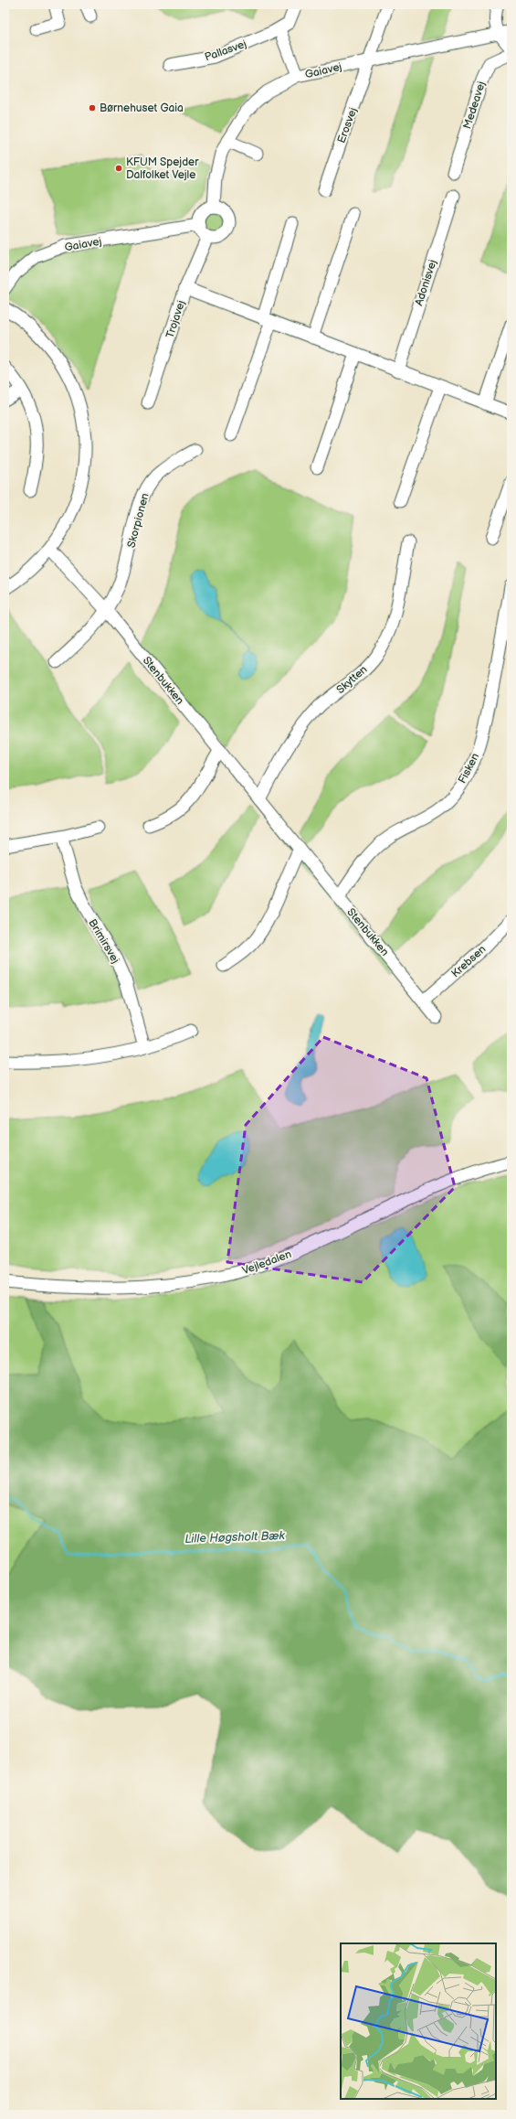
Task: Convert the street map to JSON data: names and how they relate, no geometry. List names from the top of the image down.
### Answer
{
  "streets": {
    "street": [
      "Pallasvej",
      "Gaiavej",
      "Medeavej",
      "Erosvej",
      "Adonisvej",
      "Trojavej",
      "Skorpionen",
      "Skytten",
      "Stenbukken",
      "Fisken",
      "Brimirsvej",
      "Krebsen",
      "Vejledalen"
    ]
  },
  "crossings": [
    ["Gaiavej", "Erosvej"],
    ["Gaiavej", "Trojavej"],
    ["Skorpionen", "Stenbukken"],
    ["Skytten", "Stenbukken"],
    ["Stenbukken", "Fisken"],
    ["Stenbukken", "Krebsen"]
  ],
  "water": ["Lille Høgsholt Bæk"],
  "places": ["Børnehuset Gaia", "KFUM Spejder Dalfolket Vejle"]
}
